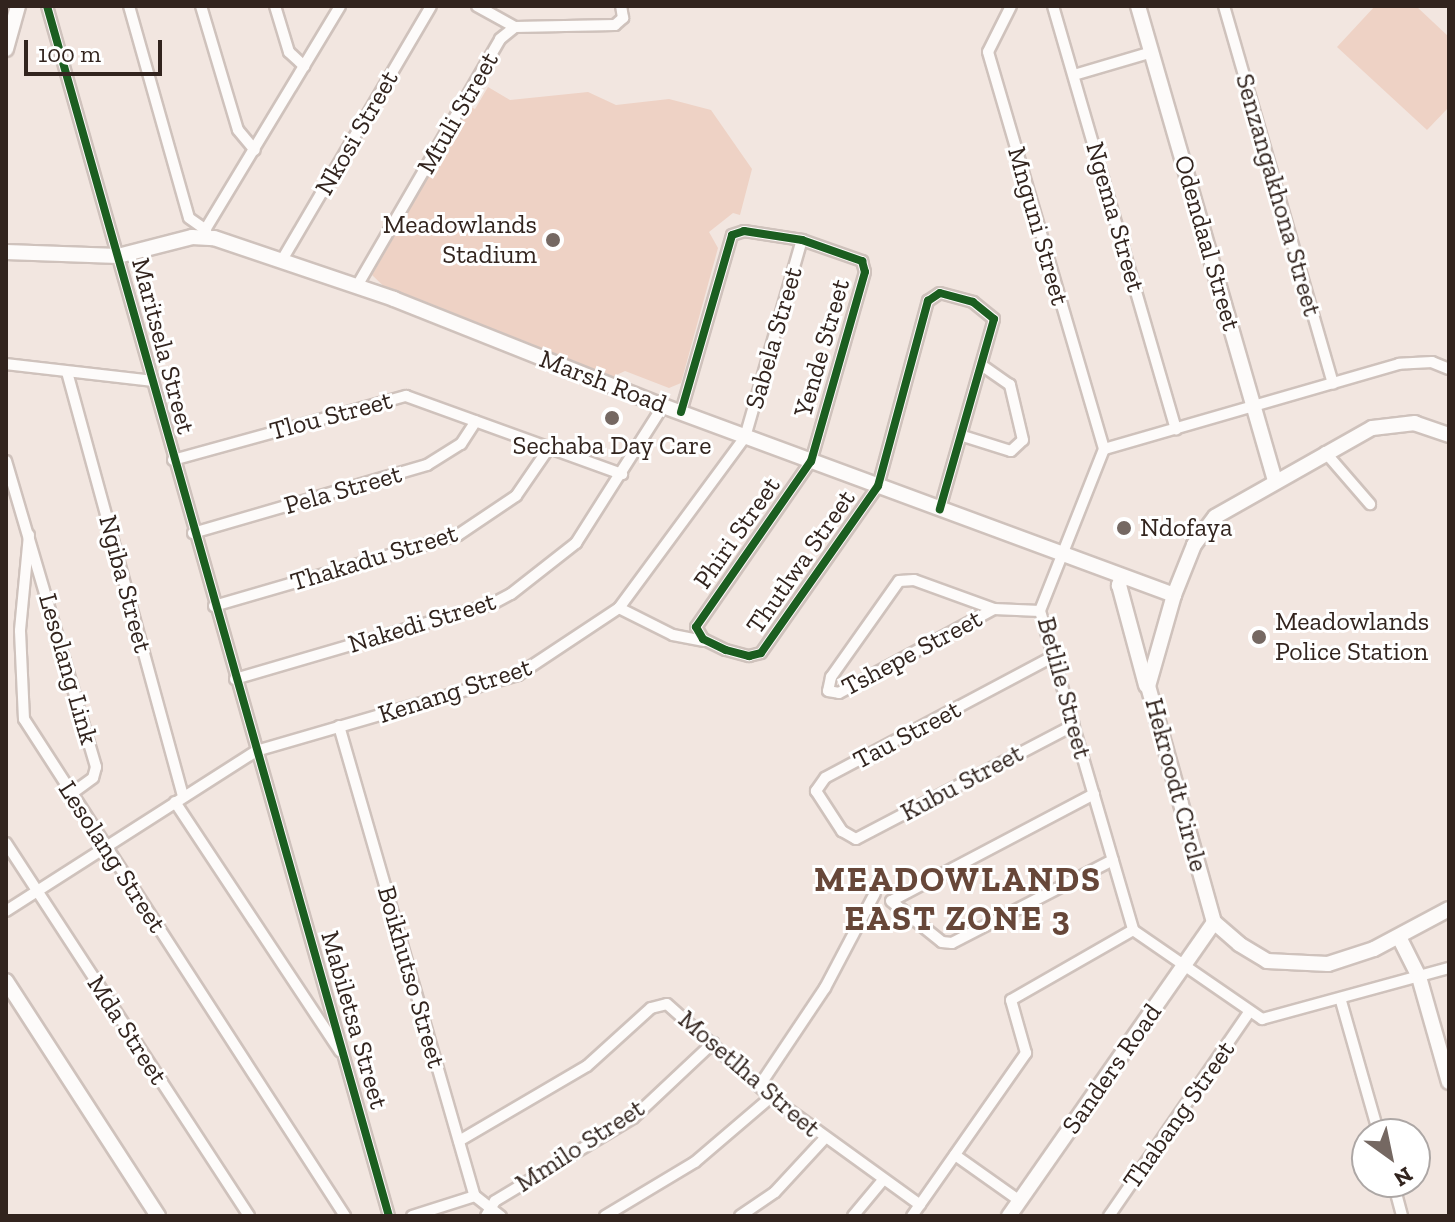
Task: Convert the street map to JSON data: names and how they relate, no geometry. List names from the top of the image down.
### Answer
{
  "streets": {
    "street": [
      "Mtuli Street",
      "Nkosi Street",
      "Senzangakhona Street",
      "Ngema Street",
      "Mnguni Street",
      "Odendaal Street",
      "Sabela Street",
      "Maritsela Street",
      "Yende Street",
      "Marsh Road",
      "Tlou Street",
      "Pela Street",
      "Phiri Street",
      "Thakadu Street",
      "Thutlwa Street",
      "Ngiba Street",
      "Nakedi Street",
      "Tshepe Street",
      "Lesolang Link",
      "Betlile Street",
      "Kenang Street",
      "Tau Street",
      "Kubu Street",
      "Hekroodt Circle",
      "Lesolang Street",
      "Boikhutso Street",
      "Mabiletsa Street",
      "Mda Street",
      "Sanders Road",
      "Mosetlha Street",
      "Thabang Street",
      "Mmilo Street"
    ]
  },
  "crossings": [
    ["Mtuli Street", "Marsh Road"],
    ["Nkosi Street", "Marsh Road"],
    ["Mnguni Street", "Betlile Street"],
    ["Odendaal Street", "Hekroodt Circle"],
    ["Sabela Street", "Yende Street"],
    ["Sabela Street", "Marsh Road"],
    ["Sabela Street", "Kenang Street"],
    ["Maritsela Street", "Tlou Street"],
    ["Maritsela Street", "Pela Street"],
    ["Maritsela Street", "Thakadu Street"],
    ["Maritsela Street", "Nakedi Street"],
    ["Maritsela Street", "Kenang Street"],
    ["Maritsela Street", "Mabiletsa Street"],
    ["Yende Street", "Marsh Road"],
    ["Yende Street", "Phiri Street"],
    ["Marsh Road", "Phiri Street"],
    ["Marsh Road", "Thutlwa Street"],
    ["Marsh Road", "Nakedi Street"],
    ["Marsh Road", "Betlile Street"],
    ["Marsh Road", "Kenang Street"],
    ["Marsh Road", "Hekroodt Circle"],
    ["Tlou Street", "Pela Street"],
    ["Tlou Street", "Thakadu Street"],
    ["Tlou Street", "Nakedi Street"],
    ["Phiri Street", "Thutlwa Street"],
    ["Ngiba Street", "Kenang Street"],
    ["Ngiba Street", "Mabiletsa Street"],
    ["Tshepe Street", "Betlile Street"],
    ["Lesolang Link", "Lesolang Street"],
    ["Betlile Street", "Tau Street"],
    ["Betlile Street", "Kubu Street"],
    ["Kenang Street", "Lesolang Street"],
    ["Kenang Street", "Boikhutso Street"],
    ["Kenang Street", "Mda Street"],
    ["Tau Street", "Kubu Street"],
    ["Hekroodt Circle", "Sanders Road"],
    ["Boikhutso Street", "Mosetlha Street"],
    ["Mosetlha Street", "Mmilo Street"]
  ],
  "districts": ["MEADOWLANDS EAST ZONE 3"],
  "places": [
    "Meadowlands Stadium",
    "Sechaba Day Care",
    "Ndofaya",
    "Meadowlands Police Station"
  ],
  "scale_bar": "100 m",
  "north": "bottom right"
}
